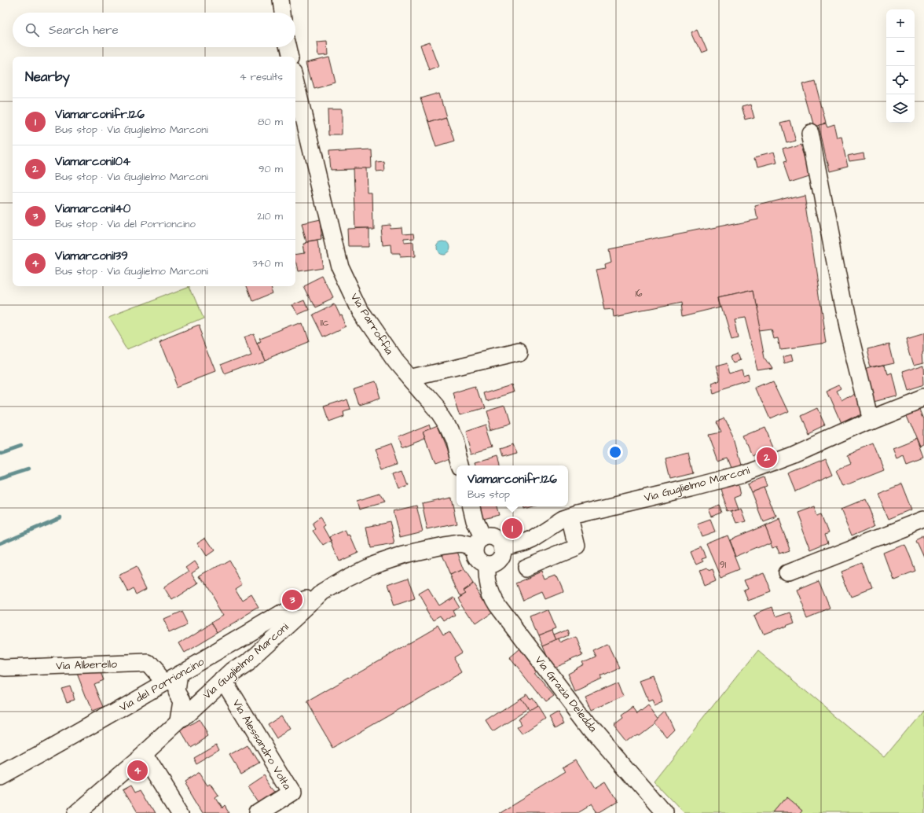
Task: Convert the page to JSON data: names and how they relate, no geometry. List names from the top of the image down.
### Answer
{
  "streets": {
    "street": [
      "Via Parroffia",
      "Via Guglielmo Marconi",
      "Via Alberello",
      "Via del Porrioncino",
      "Via Grazia Deledda",
      "Via Alessandro Volta"
    ]
  },
  "crossings": [
    ["Via Guglielmo Marconi", "Via del Porrioncino"],
    ["Via Guglielmo Marconi", "Via Grazia Deledda"],
    ["Via Guglielmo Marconi", "Via Alessandro Volta"],
    ["Via Alberello", "Via del Porrioncino"]
  ],
  "house_numbers": ["16", "11c", "91"],
  "page": {
    "map_buttons": ["+", "−"],
    "search": "Search here",
    "heading": ["Nearby", "4 results"],
    "list": [
      {
        "mark": "1",
        "name": "Viamarconifr.126",
        "note": "Bus stop · Via Guglielmo Marconi",
        "value": "80 m"
      },
      {
        "mark": "2",
        "name": "Viamarconi104",
        "note": "Bus stop · Via Guglielmo Marconi",
        "value": "90 m"
      },
      {
        "mark": "3",
        "name": "Viamarconi140",
        "note": "Bus stop · Via del Porrioncino",
        "value": "210 m"
      },
      {
        "mark": "4",
        "name": "Viamarconi139",
        "note": "Bus stop · Via Guglielmo Marconi",
        "value": "340 m"
      }
    ],
    "pins": [
      "2",
      "1",
      "3",
      "4"
    ],
    "popup": ["Viamarconifr.126", "Bus stop"]
  }
}
